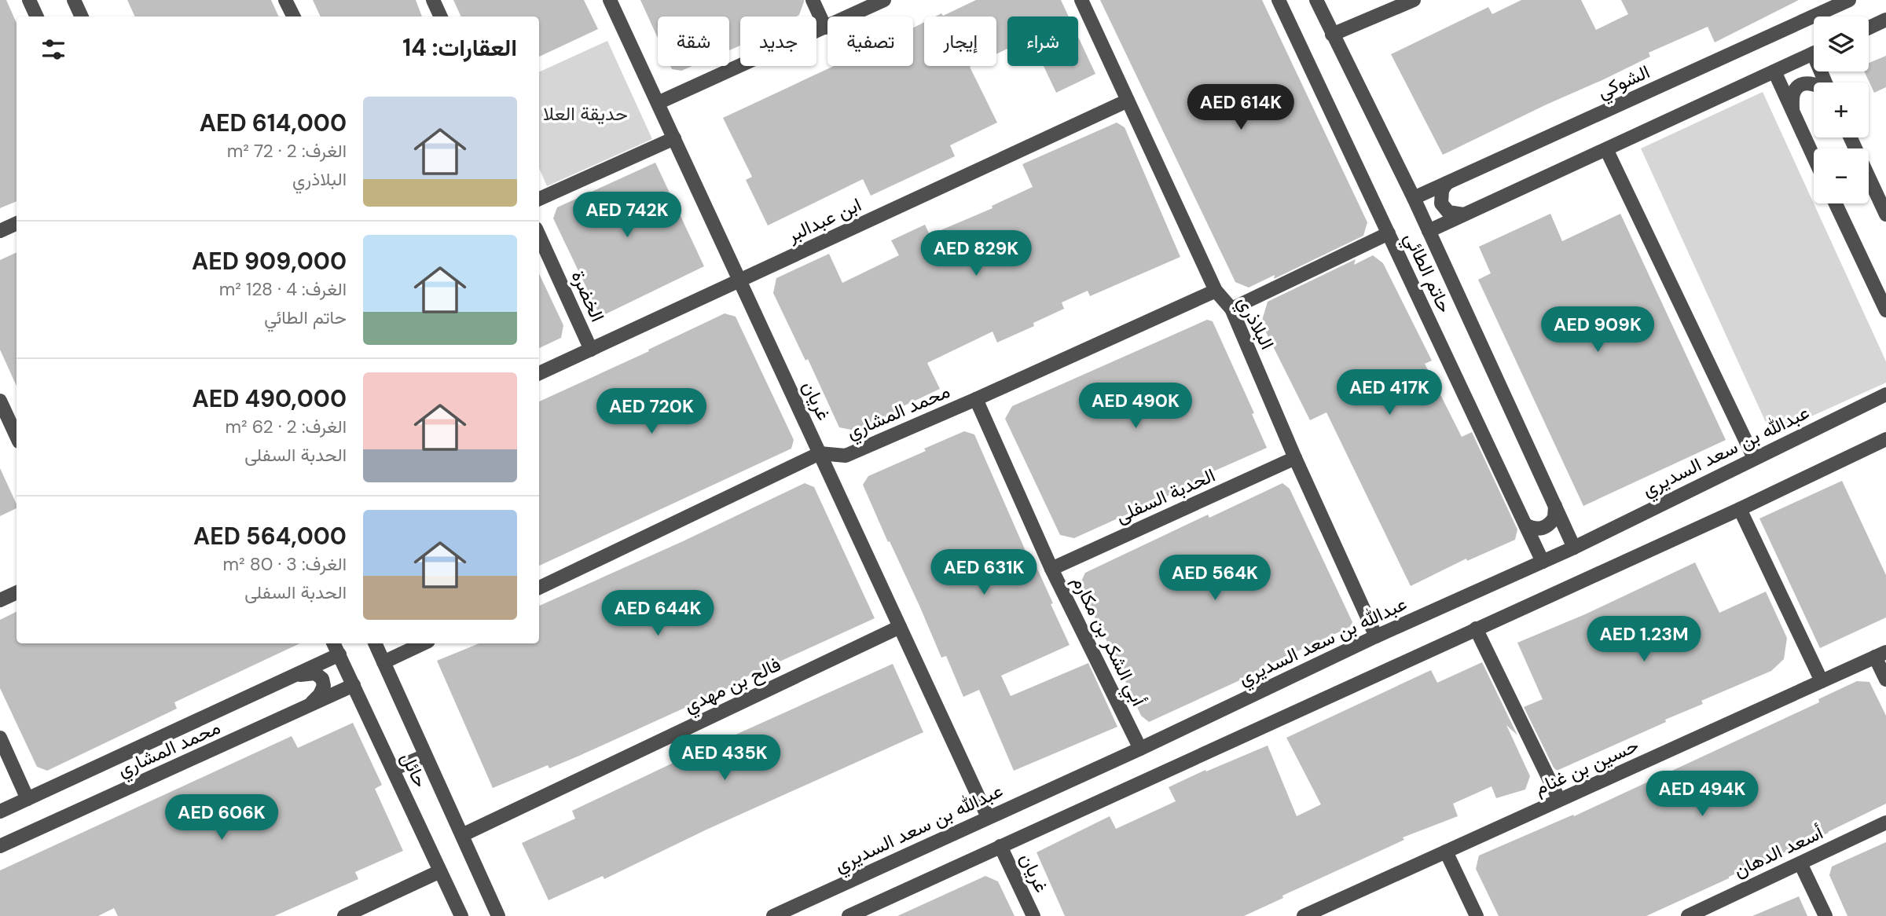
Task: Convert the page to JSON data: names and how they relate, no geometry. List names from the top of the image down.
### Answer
{
  "streets": {
    "street": [
      "الشوكي",
      "ابن عبدالبر",
      "حاتم الطائي",
      "الخضرة",
      "البلاذري",
      "غريان",
      "محمد المشاري",
      "عبدالله بن سعد السديري",
      "الحدبة السفلى",
      "أبي الشكر بن مكارم",
      "فالح بن مهدي",
      "حسين بن غنام",
      "حائل",
      "أسعد الدهان"
    ]
  },
  "crossings": [
    ["الشوكي", "حاتم الطائي"],
    ["ابن عبدالبر", "الخضرة"],
    ["ابن عبدالبر", "البلاذري"],
    ["ابن عبدالبر", "غريان"],
    ["حاتم الطائي", "عبدالله بن سعد السديري"],
    ["البلاذري", "محمد المشاري"],
    ["البلاذري", "عبدالله بن سعد السديري"],
    ["البلاذري", "الحدبة السفلى"],
    ["غريان", "محمد المشاري"],
    ["غريان", "عبدالله بن سعد السديري"],
    ["غريان", "فالح بن مهدي"],
    ["محمد المشاري", "أبي الشكر بن مكارم"],
    ["محمد المشاري", "حائل"],
    ["عبدالله بن سعد السديري", "أبي الشكر بن مكارم"],
    ["الحدبة السفلى", "أبي الشكر بن مكارم"],
    ["فالح بن مهدي", "حائل"]
  ],
  "parks": ["حديقة العلا"],
  "page": {
    "map_buttons": ["+", "−"],
    "chip": [
      "شراء",
      "إيجار",
      "تصفية",
      "جديد",
      "شقة"
    ],
    "heading": "العقارات: 14",
    "list": [
      {
        "name": "AED 614,000",
        "note": "الغرف: 2 · 72 m² · البلاذري"
      },
      {
        "name": "AED 909,000",
        "note": "الغرف: 4 · 128 m² · حاتم الطائي"
      },
      {
        "name": "AED 490,000",
        "note": "الغرف: 2 · 62 m² · الحدبة السفلى"
      },
      {
        "name": "AED 564,000",
        "note": "الغرف: 3 · 80 m² · الحدبة السفلى"
      }
    ],
    "price": [
      "AED 614K",
      "AED 742K",
      "AED 829K",
      "AED 909K",
      "AED 417K",
      "AED 490K",
      "AED 720K",
      "AED 631K",
      "AED 564K",
      "AED 644K",
      "AED 1.23M",
      "AED 435K",
      "AED 494K",
      "AED 606K"
    ]
  }
}
